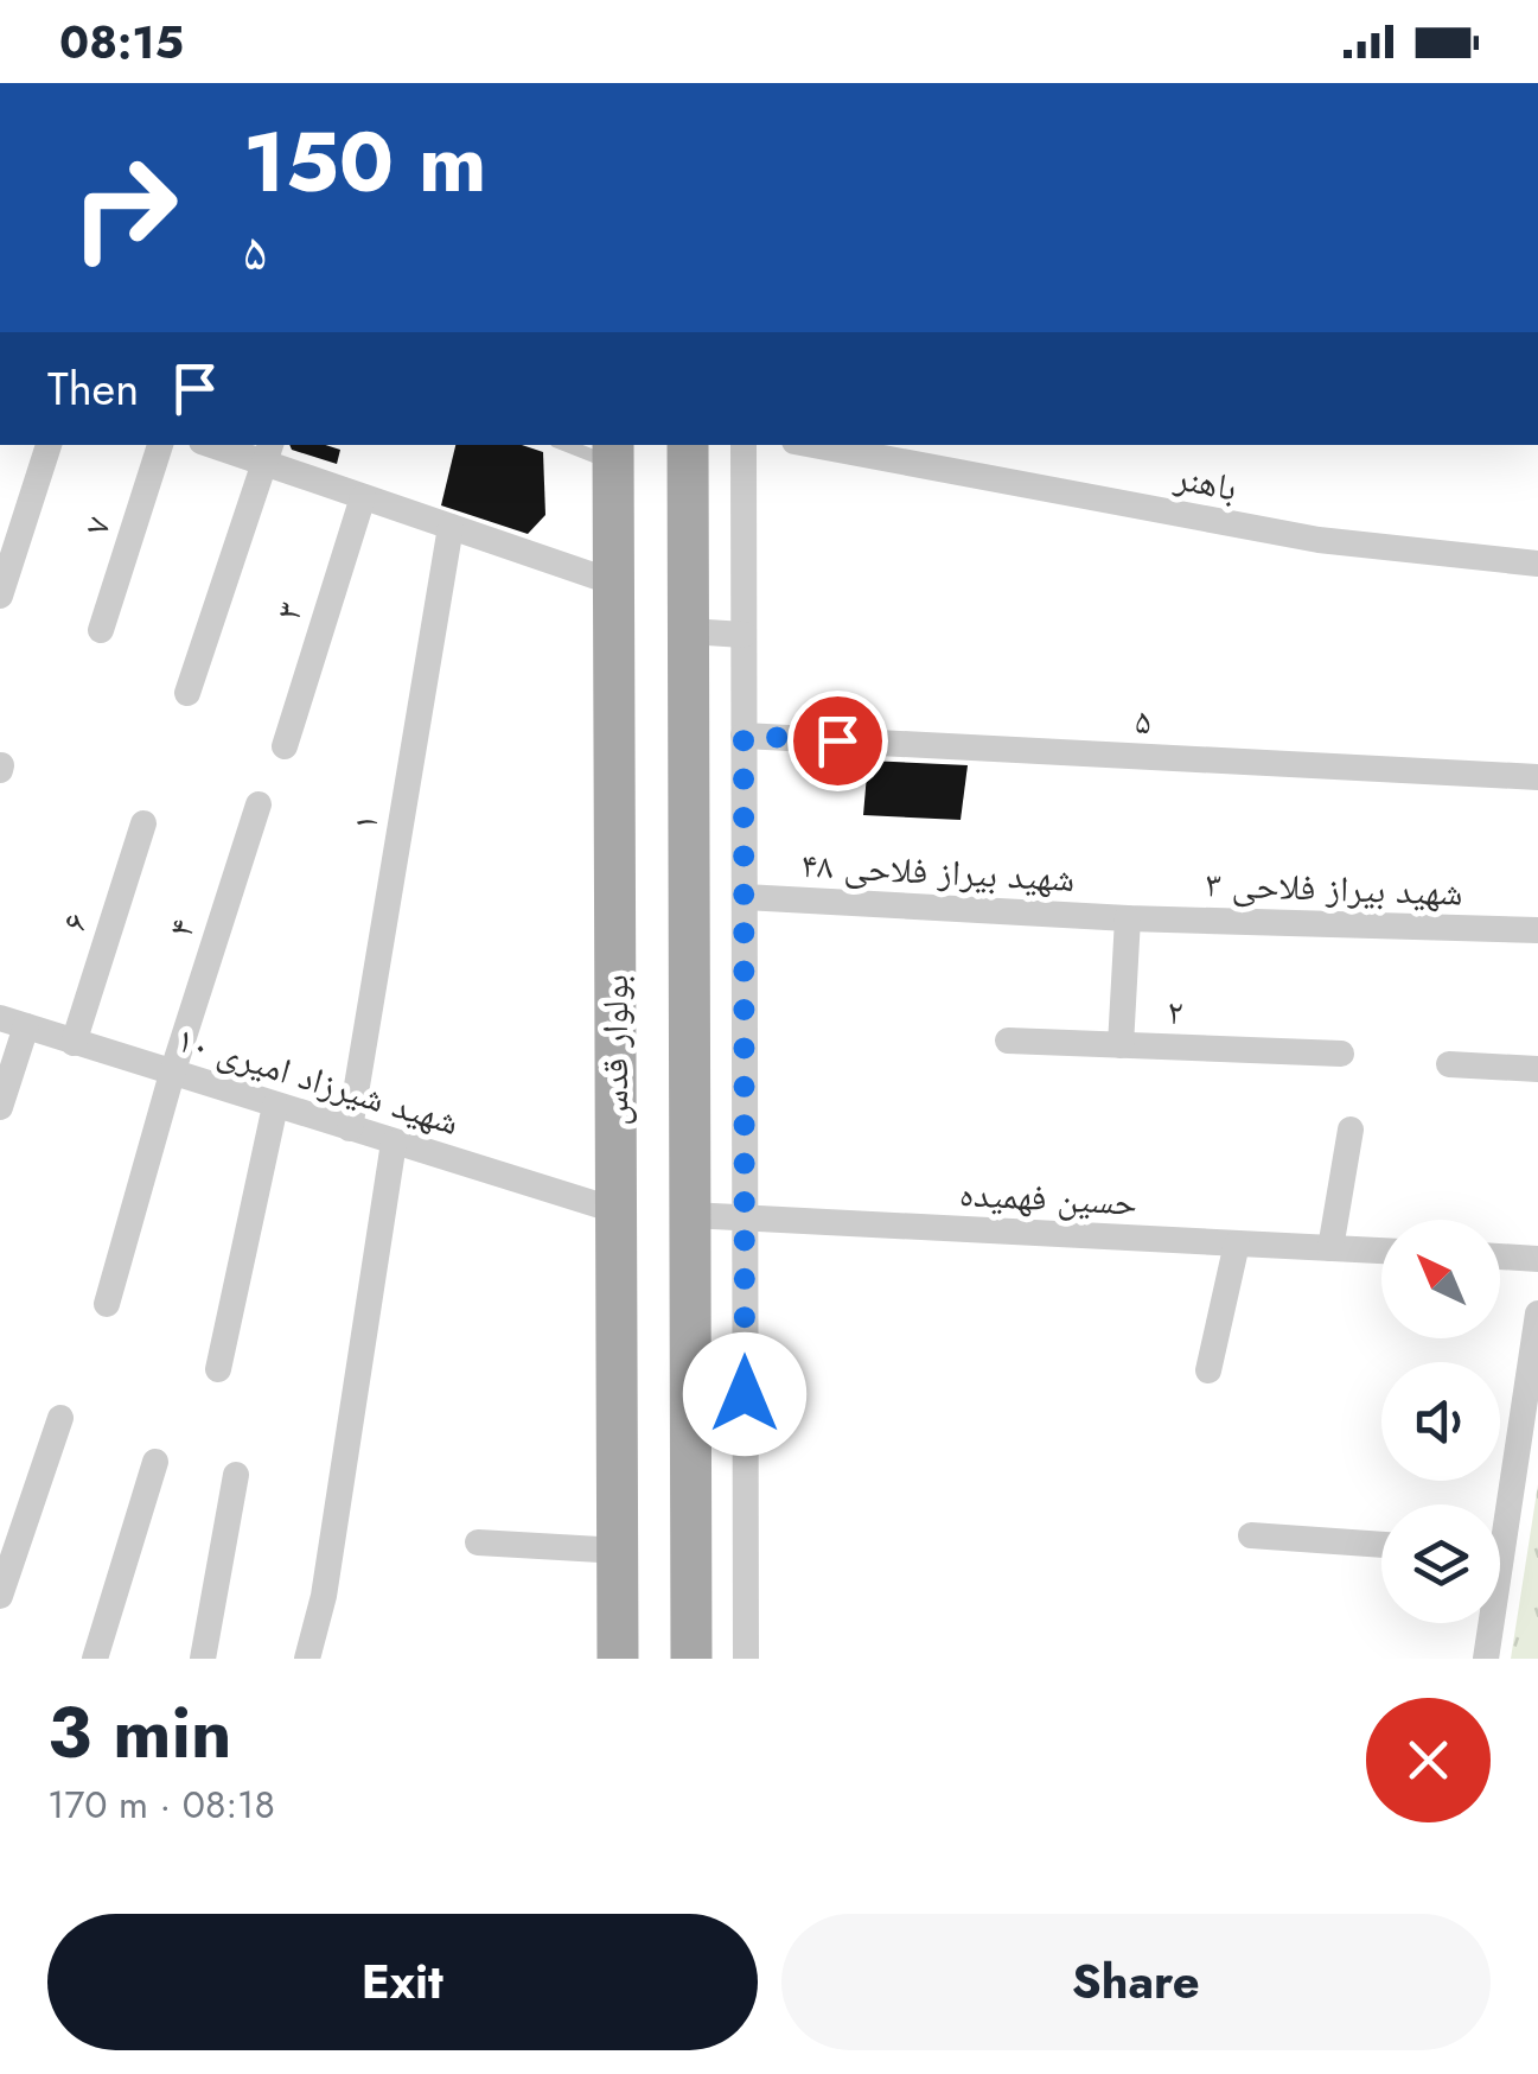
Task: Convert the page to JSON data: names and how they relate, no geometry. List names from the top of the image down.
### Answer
{
  "streets": {
    "main road": ["بولوار قدس"],
    "street": [
      "باهنر",
      "۷",
      "۳",
      "۵",
      "۱",
      "شهید بیراز فلاحی ۴۸",
      "شهید بیراز فلاحی ۳",
      "۶",
      "۴",
      "۲",
      "شهید شیرزاد امیری ۱۰",
      "حسین فهمیده"
    ]
  },
  "crossings": [
    ["۱", "شهید شیرزاد امیری ۱۰"],
    ["شهید بیراز فلاحی ۴۸", "شهید بیراز فلاحی ۳"],
    ["۶", "شهید شیرزاد امیری ۱۰"],
    ["۴", "شهید شیرزاد امیری ۱۰"],
    ["بولوار قدس", "شهید شیرزاد امیری ۱۰"],
    ["بولوار قدس", "حسین فهمیده"]
  ],
  "north": "top left",
  "page": {
    "status": "08:15",
    "turn": ["150 m", "۵"],
    "then": "Then",
    "heading": ["3 min", "170 m · 08:18"],
    "buttons": ["Exit", "Share"]
  }
}
